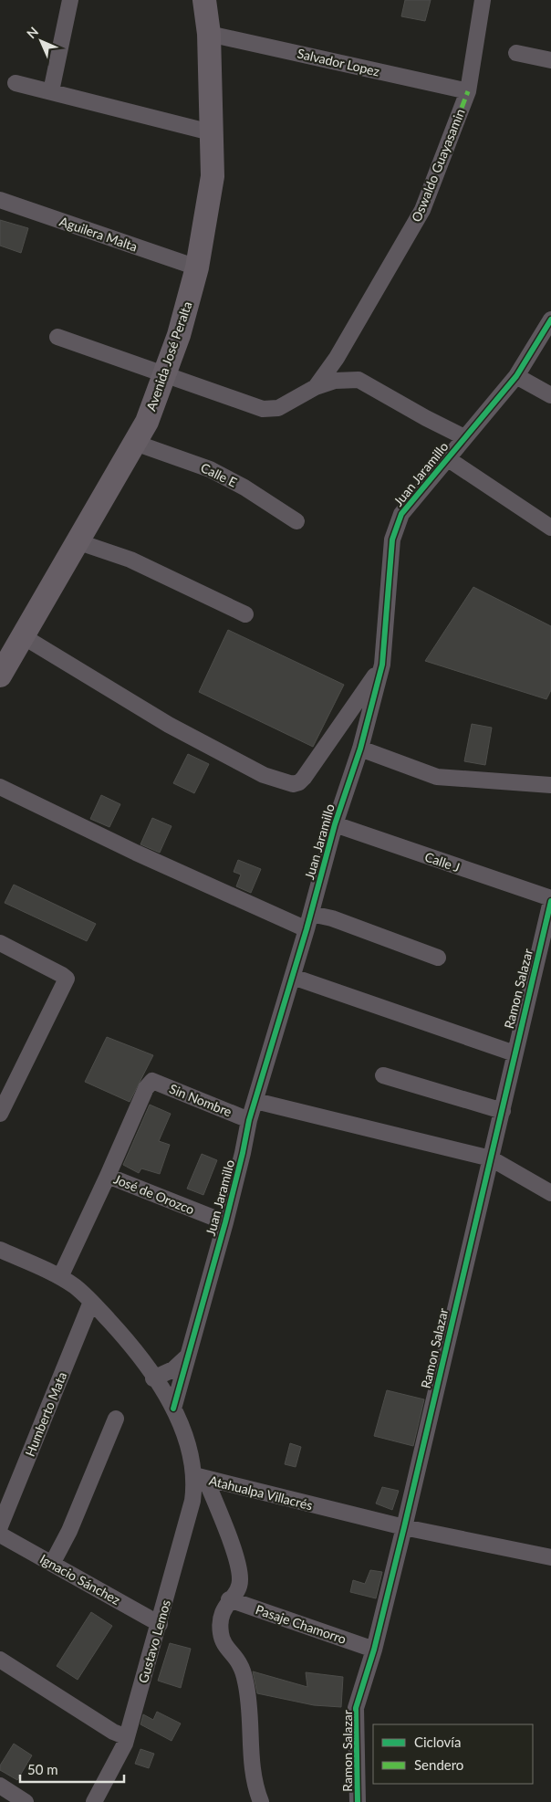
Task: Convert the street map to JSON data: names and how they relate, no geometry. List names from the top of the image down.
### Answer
{
  "streets": {
    "highway": ["Avenida José Peralta"],
    "street": [
      "Salvador Lopez",
      "Oswaldo Guayasamin",
      "Aguilera Malta",
      "Juan Jaramillo",
      "Calle E",
      "Calle J",
      "Ramon Salazar",
      "Sin Nombre",
      "José de Orozco",
      "Humberto Mata",
      "Atahualpa Villacrés",
      "Ignacio Sánchez",
      "Pasaje Chamorro",
      "Gustavo Lemos"
    ]
  },
  "crossings": [
    ["Salvador Lopez", "Oswaldo Guayasamin"],
    ["Salvador Lopez", "Avenida José Peralta"],
    ["Aguilera Malta", "Avenida José Peralta"],
    ["Avenida José Peralta", "Calle E"],
    ["Juan Jaramillo", "Calle J"],
    ["Juan Jaramillo", "Sin Nombre"],
    ["Juan Jaramillo", "José de Orozco"],
    ["Juan Jaramillo", "Atahualpa Villacrés"],
    ["Calle J", "Ramon Salazar"],
    ["Ramon Salazar", "Atahualpa Villacrés"],
    ["Ramon Salazar", "Pasaje Chamorro"],
    ["Sin Nombre", "José de Orozco"],
    ["Humberto Mata", "Atahualpa Villacrés"],
    ["Atahualpa Villacrés", "Gustavo Lemos"],
    ["Ignacio Sánchez", "Gustavo Lemos"]
  ],
  "legend": ["Ciclovía", "Sendero"],
  "scale_bar": "50 m",
  "north": "top left"
}
